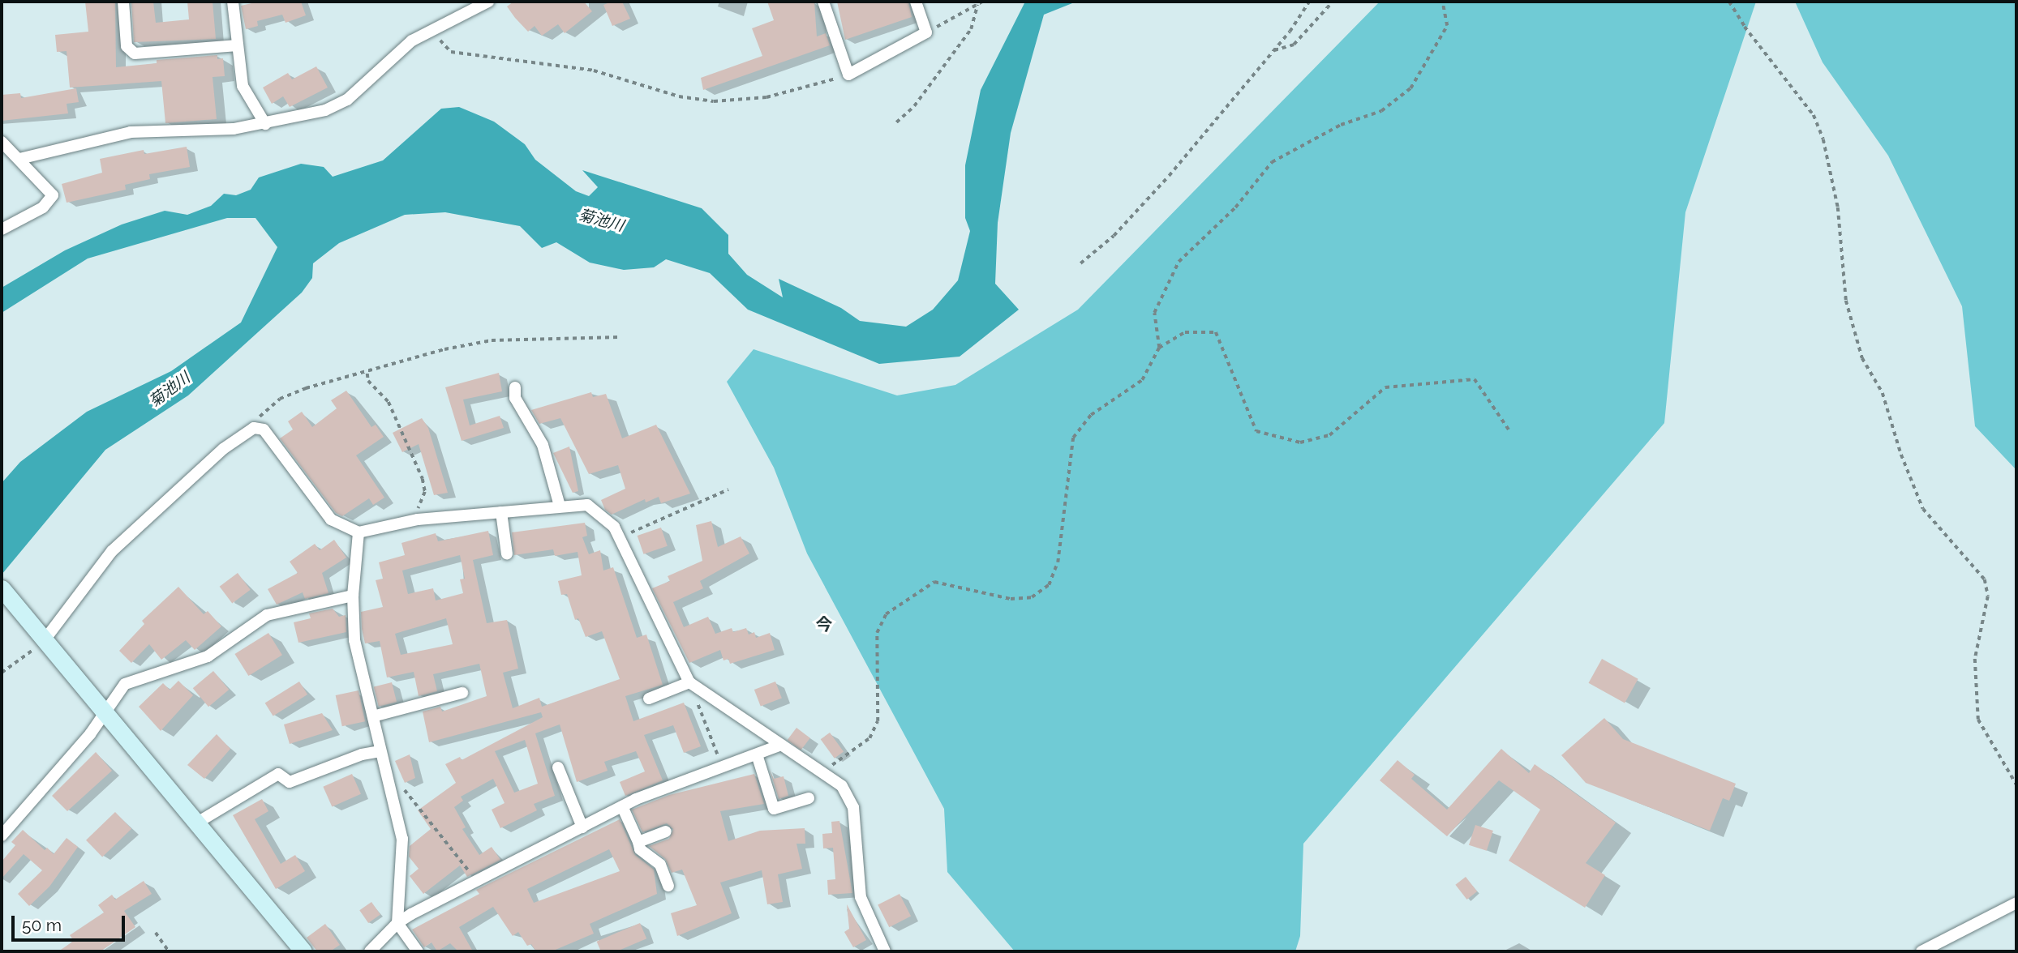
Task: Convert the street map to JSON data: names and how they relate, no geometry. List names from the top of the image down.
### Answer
{
  "districts": ["今"],
  "water": ["菊池川"],
  "scale_bar": "50 m"
}
